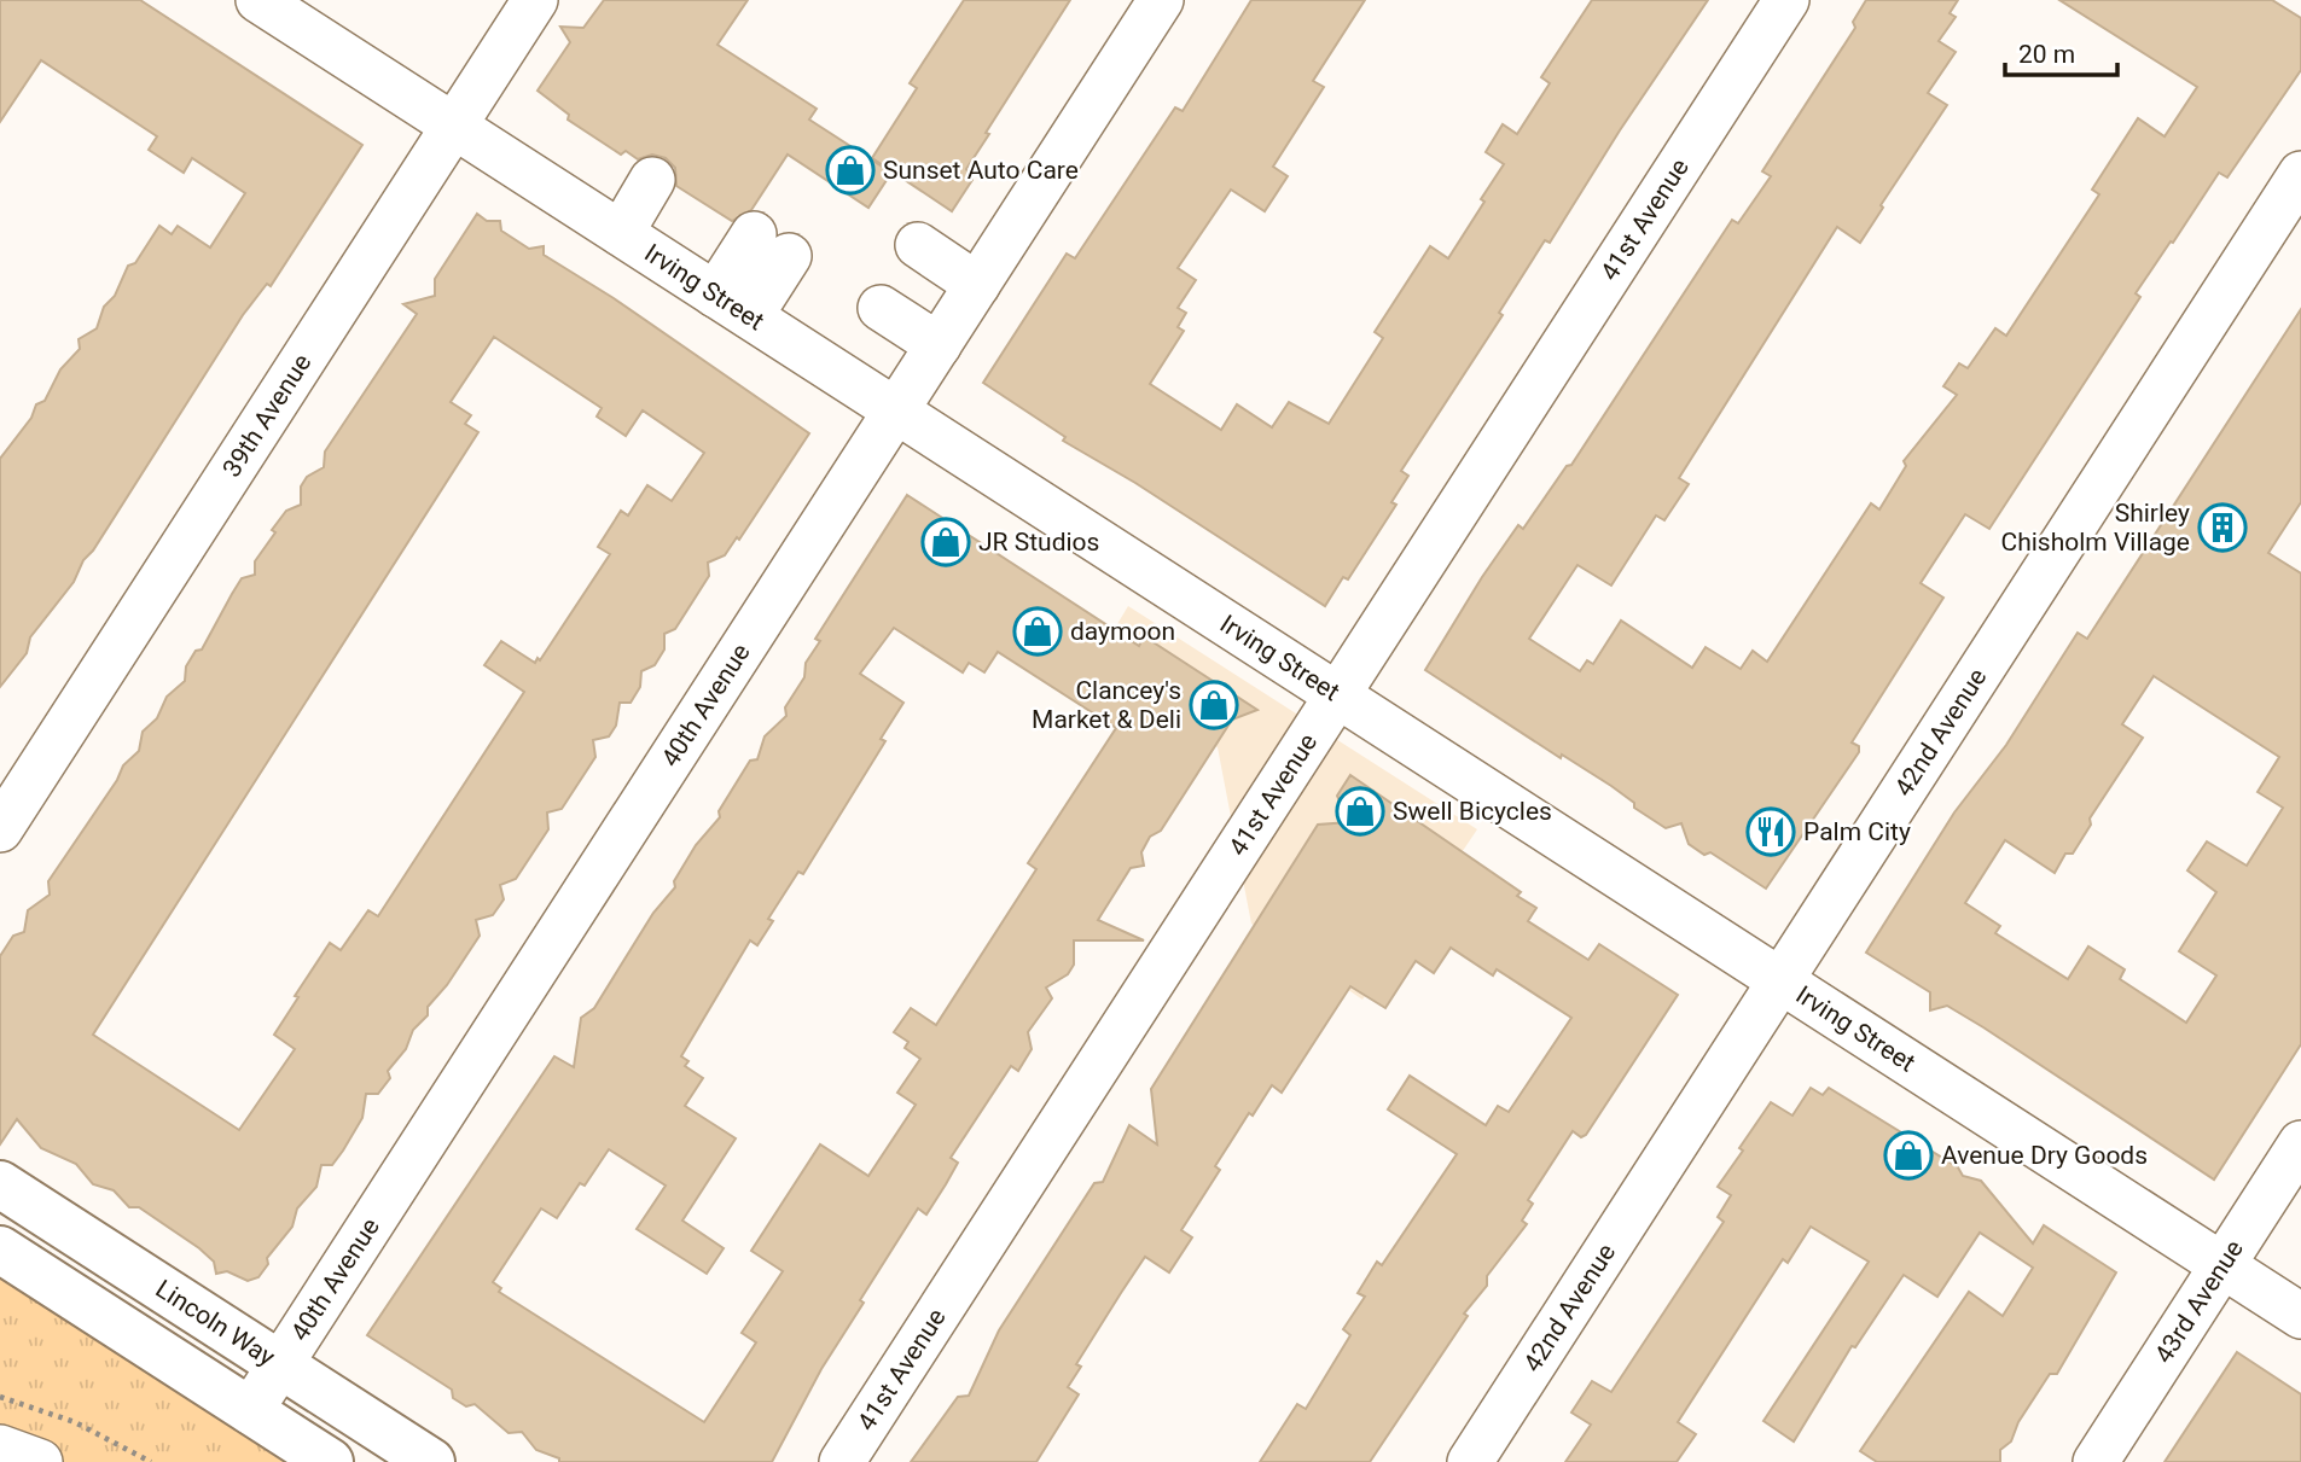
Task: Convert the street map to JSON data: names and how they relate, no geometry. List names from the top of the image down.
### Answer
{
  "streets": {
    "main road": ["Lincoln Way"],
    "street": [
      "41st Avenue",
      "Irving Street",
      "39th Avenue",
      "40th Avenue",
      "42nd Avenue",
      "43rd Avenue"
    ]
  },
  "crossings": [
    ["41st Avenue", "Irving Street"],
    ["Irving Street", "39th Avenue"],
    ["Irving Street", "40th Avenue"],
    ["Irving Street", "42nd Avenue"],
    ["Irving Street", "43rd Avenue"],
    ["40th Avenue", "Lincoln Way"]
  ],
  "places": {
    "shop": [
      "Sunset Auto Care",
      "JR Studios",
      "daymoon",
      "Clancey's Market & Deli",
      "Swell Bicycles",
      "Avenue Dry Goods"
    ],
    "building": ["Shirley Chisholm Village"],
    "restaurant": ["Palm City"]
  },
  "scale_bar": "20 m"
}
